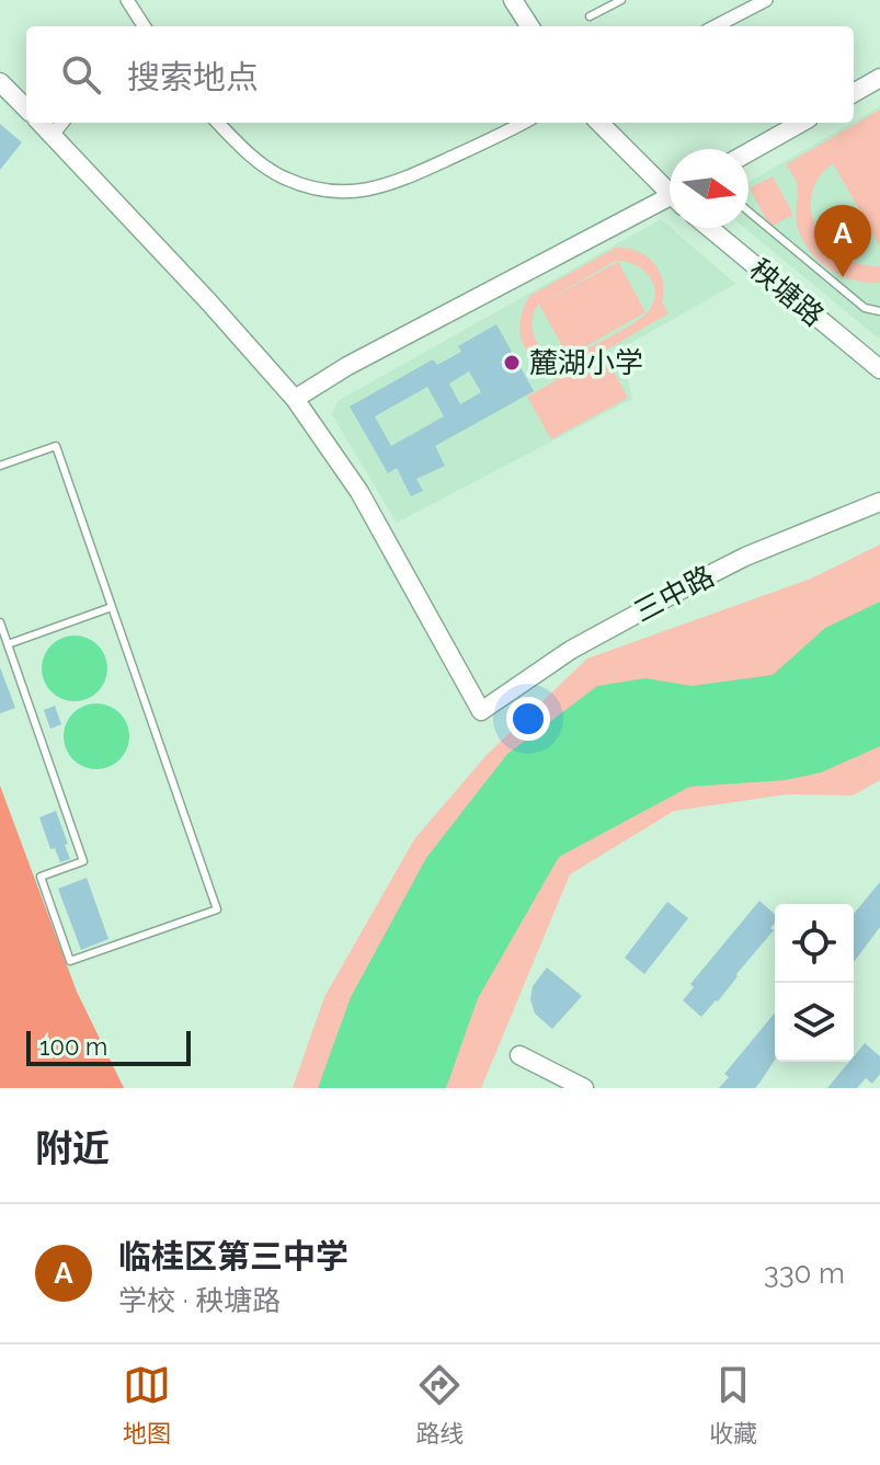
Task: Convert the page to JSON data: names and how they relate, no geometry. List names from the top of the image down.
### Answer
{
  "streets": {
    "main road": ["秧塘路", "三中路"]
  },
  "places": ["麓湖小学"],
  "scale_bar": "100 m",
  "north": "right",
  "page": {
    "search": "搜索地点",
    "pins": "A",
    "scale": "100 m",
    "heading": "附近",
    "list": [
      {
        "mark": "A",
        "name": "临桂区第三中学",
        "note": "学校 · 秧塘路",
        "value": "330 m"
      }
    ],
    "nav": ["地图", "路线", "收藏"]
  }
}
